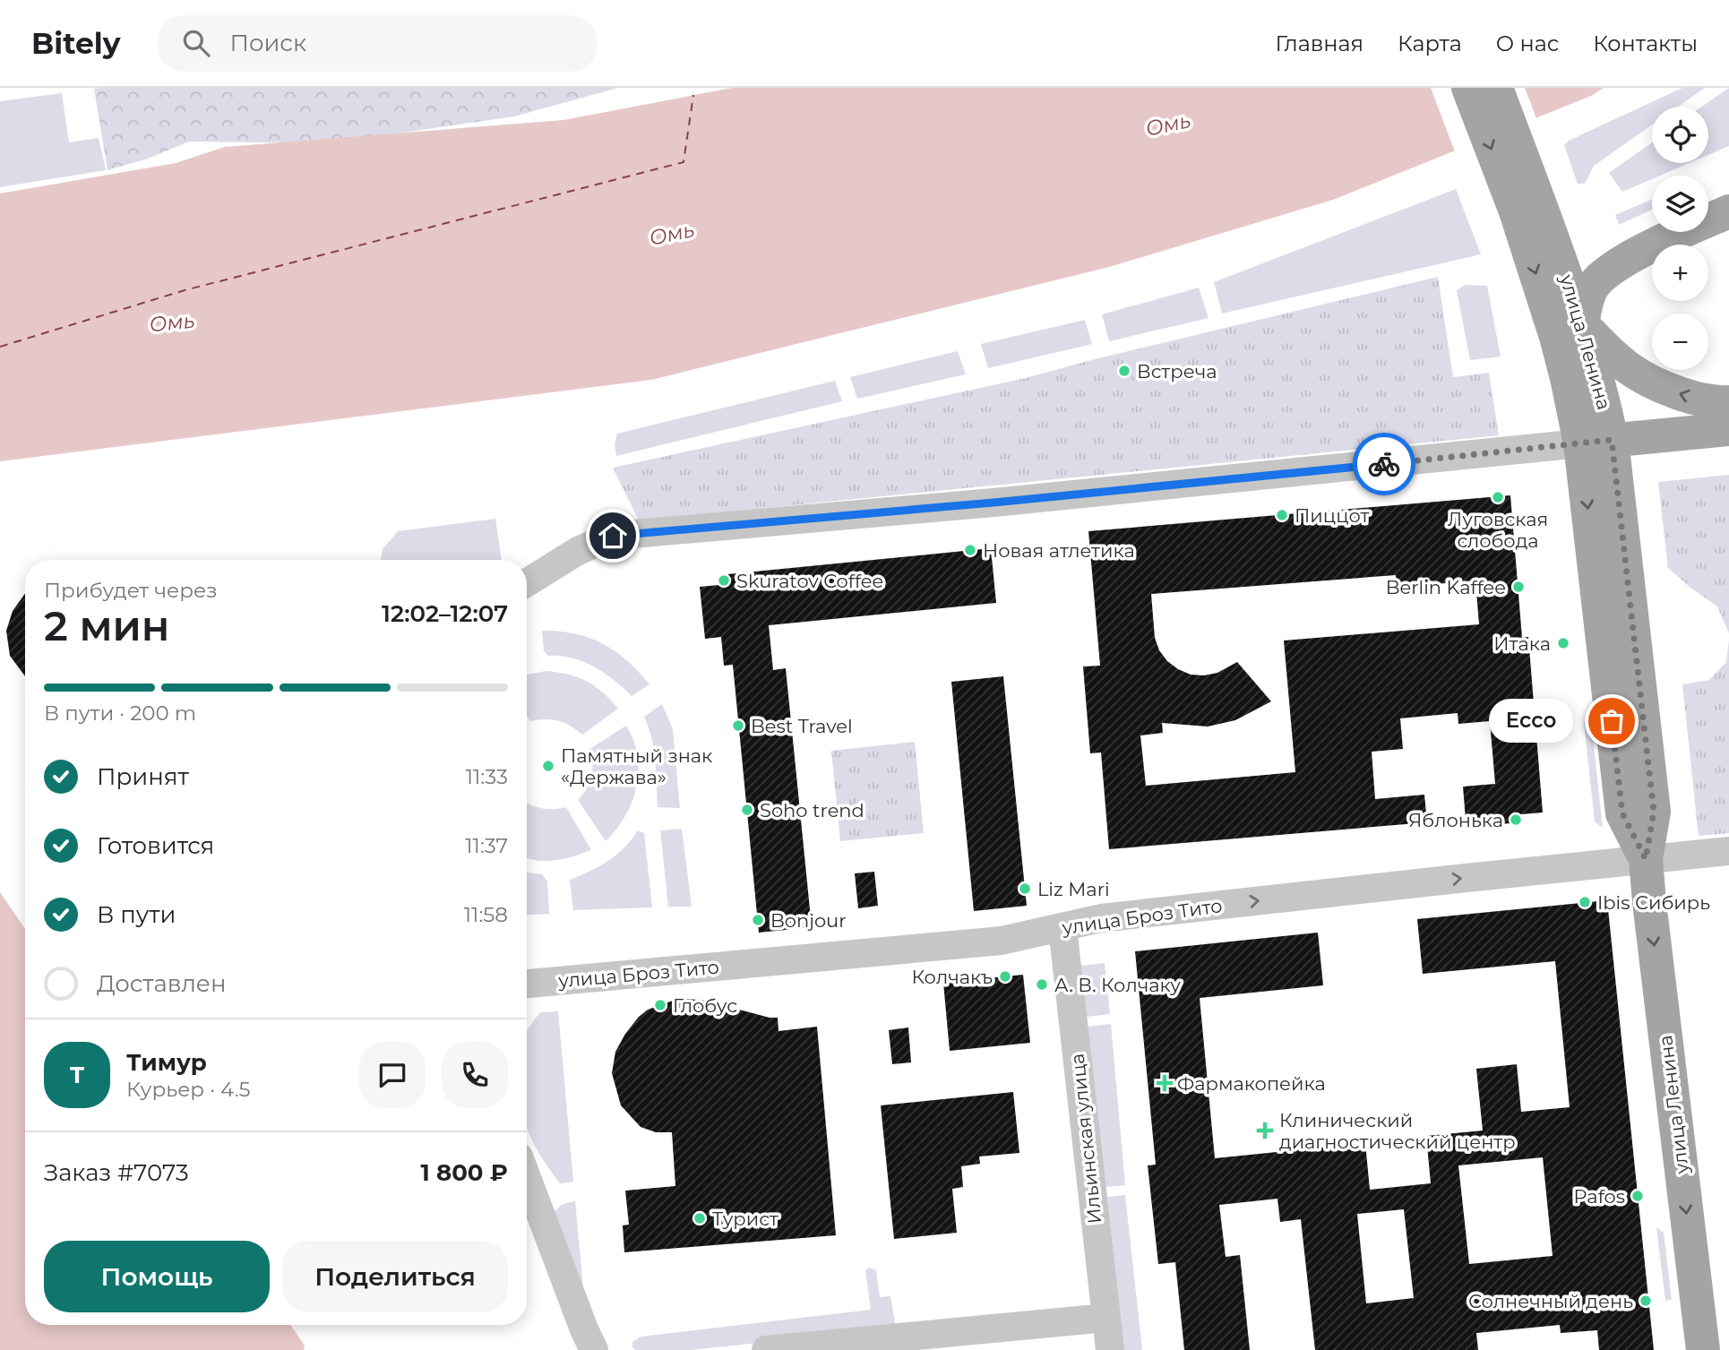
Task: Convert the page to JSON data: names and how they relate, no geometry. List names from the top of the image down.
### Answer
{
  "streets": {
    "main road": ["улица Ленина"],
    "street": ["улица Броз Тито", "Ильинская улица"]
  },
  "crossings": [
    ["улица Ленина", "улица Броз Тито"],
    ["улица Броз Тито", "Ильинская улица"]
  ],
  "one_way": ["улица Ленина", "улица Броз Тито"],
  "water": ["Омь"],
  "places": {
    "other": [
      "Встреча",
      "Луговская слобода",
      "Пиццот",
      "Новая атлетика",
      "Skuratov Coffee",
      "Berlin Kaffee",
      "Итака",
      "Ecco",
      "Best Travel",
      "Памятный знак «Держава»",
      "Soho trend",
      "Яблонька",
      "Liz Mari",
      "Ibis Сибирь",
      "Bonjour",
      "Колчакъ",
      "А. В. Колчаку",
      "Глобус",
      "Pafos",
      "Турист",
      "Солнечный день"
    ],
    "health": ["Фармакопейка", "Клинический диагностический центр"]
  },
  "page": {
    "header": "Bitely",
    "search": "Поиск",
    "nav": [
      "Главная",
      "Карта",
      "О нас",
      "Контакты"
    ],
    "map_buttons": ["+", "−"],
    "heading": ["2 мин", "Прибудет через", "12:02–12:07"],
    "panel": [
      "Тимур",
      "Курьер · 4.5",
      "Заказ #7073",
      "1 800 ₽"
    ],
    "bar": "В пути · 200 m",
    "bubble": "Ecco",
    "list": [
      ["Принят", "11:33"],
      ["Готовится", "11:37"],
      ["В пути", "11:58"],
      "Доставлен"
    ],
    "round": "Т",
    "buttons": ["Помощь", "Поделиться"]
  }
}
